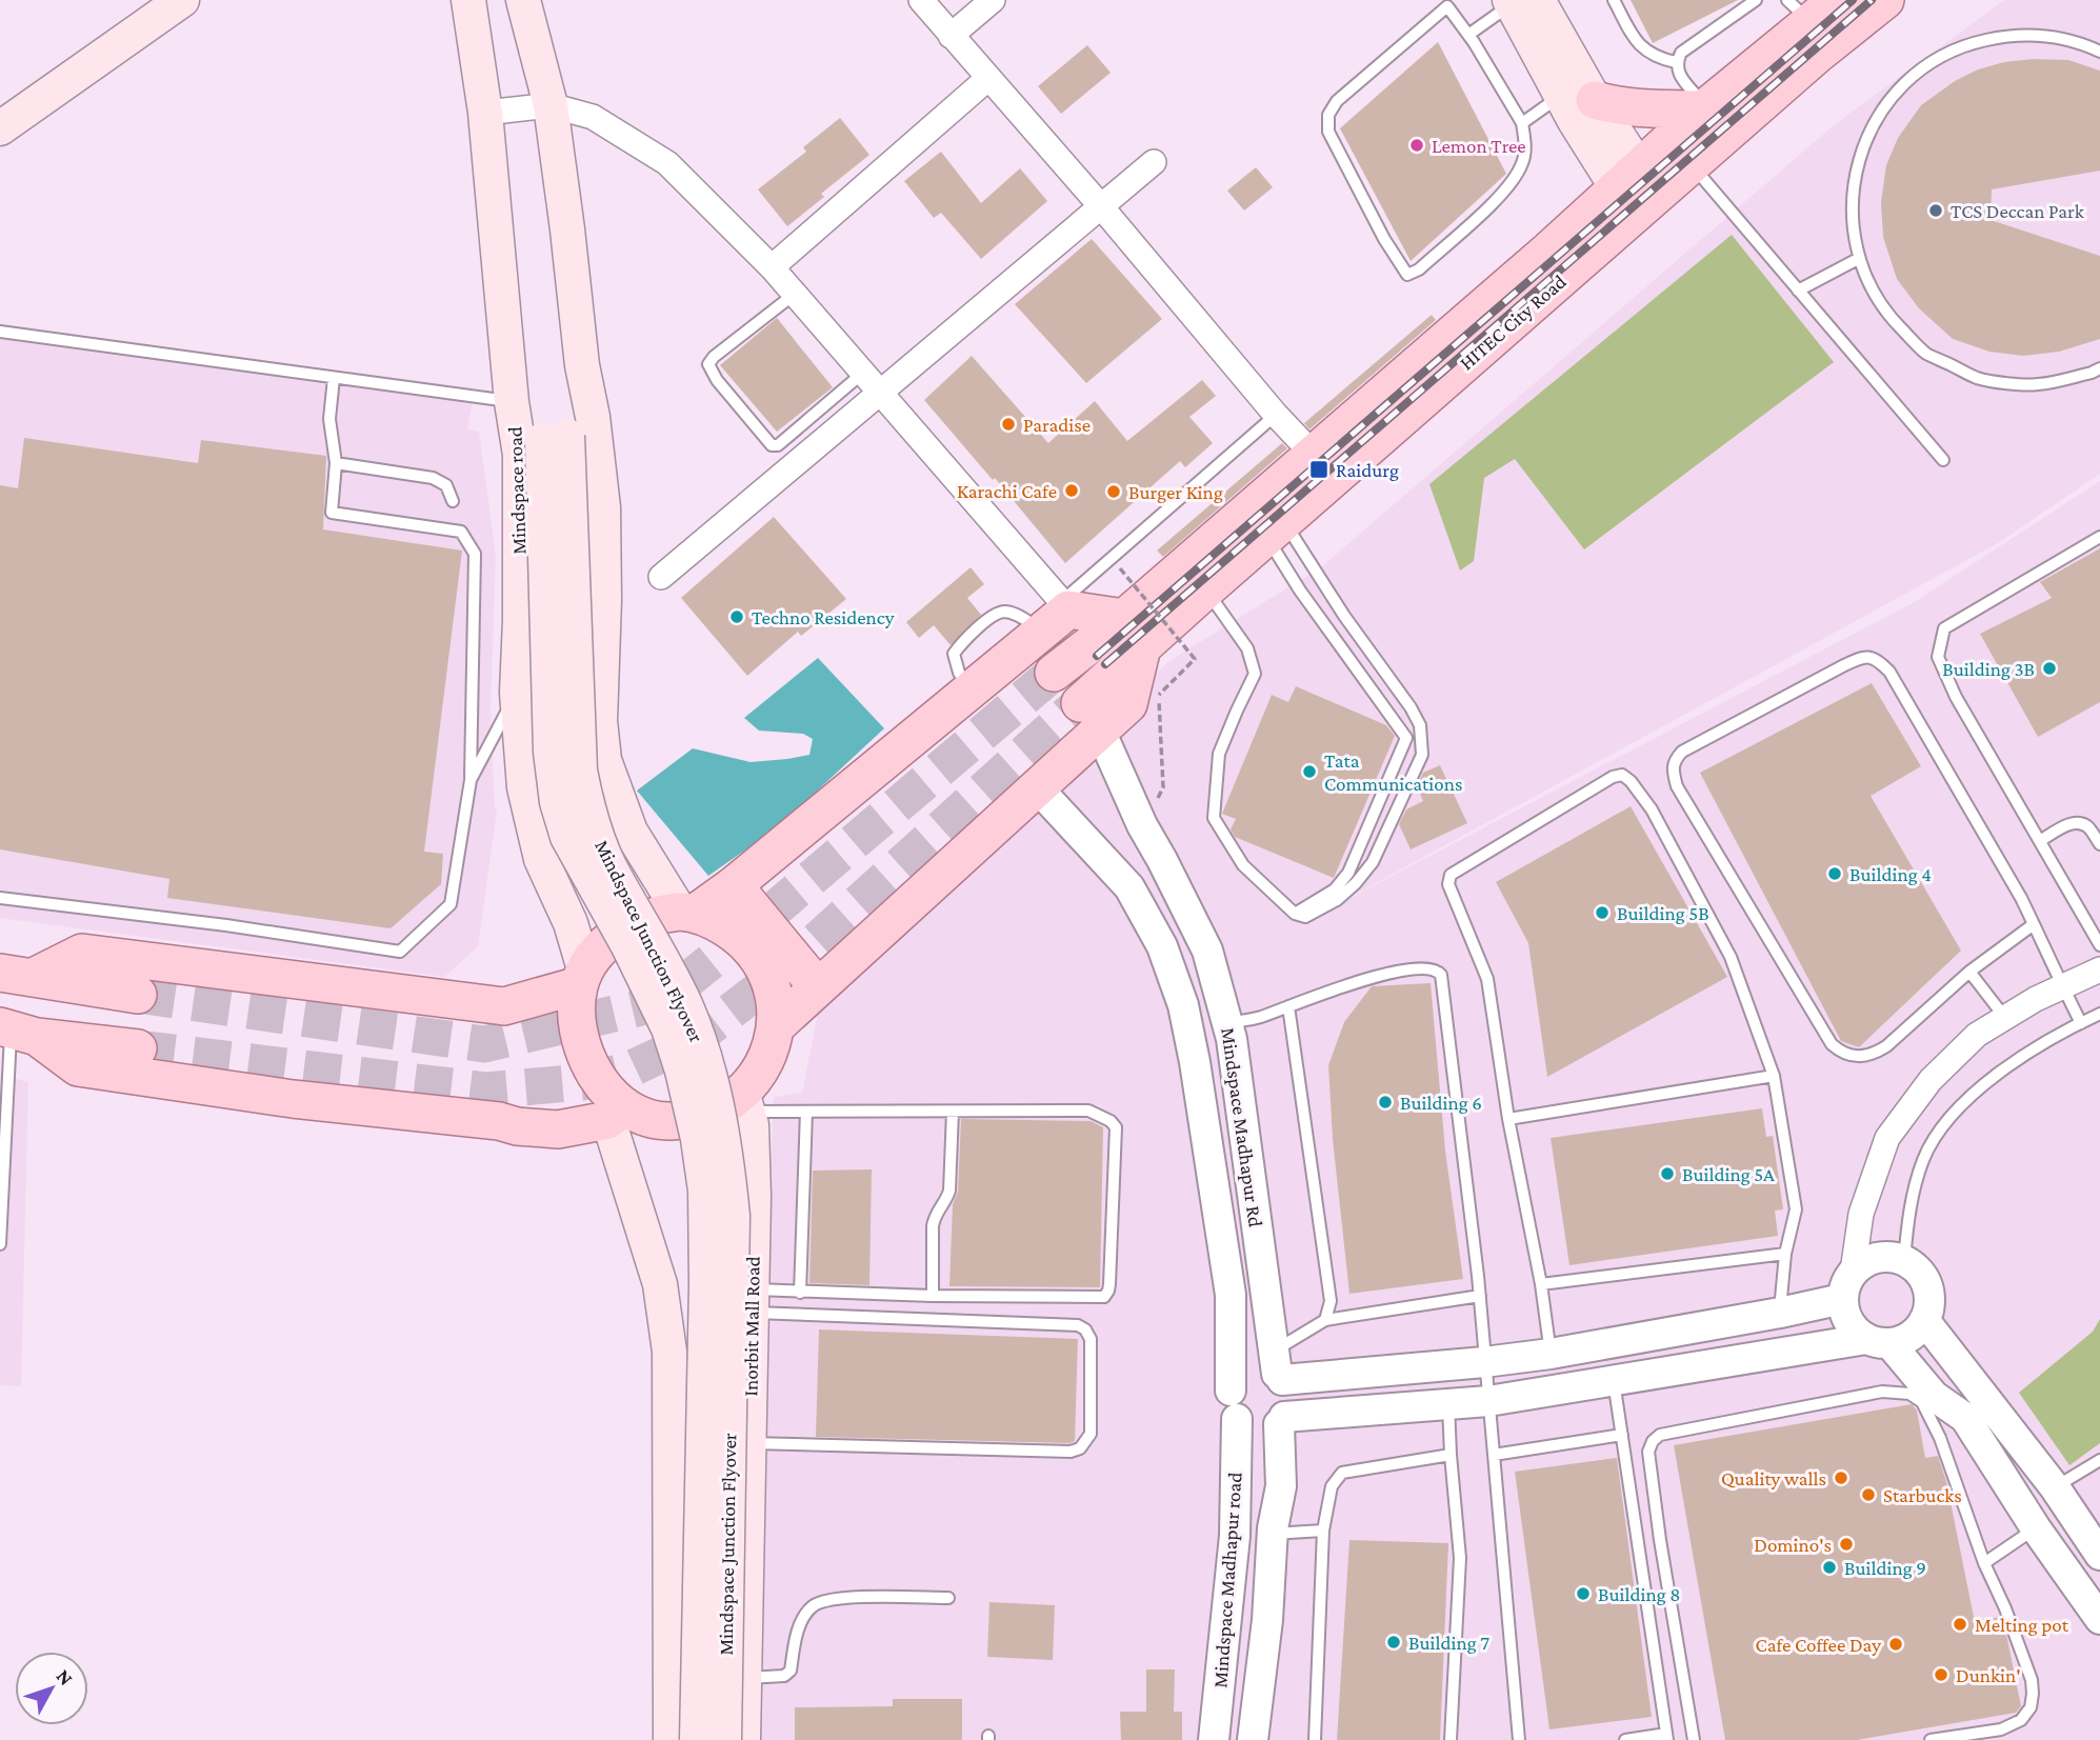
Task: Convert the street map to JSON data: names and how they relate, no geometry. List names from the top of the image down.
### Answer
{
  "streets": {
    "main road": [
      "HITEC City Road",
      "Mindspace road",
      "Mindspace Junction Flyover",
      "Inorbit Mall Road"
    ],
    "street": ["Mindspace Madhapur Rd", "Mindspace Madhapur road"]
  },
  "crossings": [
    ["Mindspace road", "Mindspace Junction Flyover"],
    ["Mindspace road", "Inorbit Mall Road"],
    ["Mindspace Madhapur Rd", "Mindspace Madhapur road"]
  ],
  "places": {
    "other": [
      "Lemon Tree",
      "TCS Deccan Park",
      "Paradise",
      "Karachi Cafe",
      "Burger King",
      "Techno Residency",
      "Building 3B",
      "Tata Communications",
      "Building 4",
      "Building 5B",
      "Building 6",
      "Building 5A",
      "Quality walls",
      "Starbucks",
      "Domino's",
      "Building 9",
      "Building 8",
      "Melting pot",
      "Building 7",
      "Cafe Coffee Day",
      "Dunkin'"
    ],
    "transit": ["Raidurg"]
  },
  "north": "top right"
}
